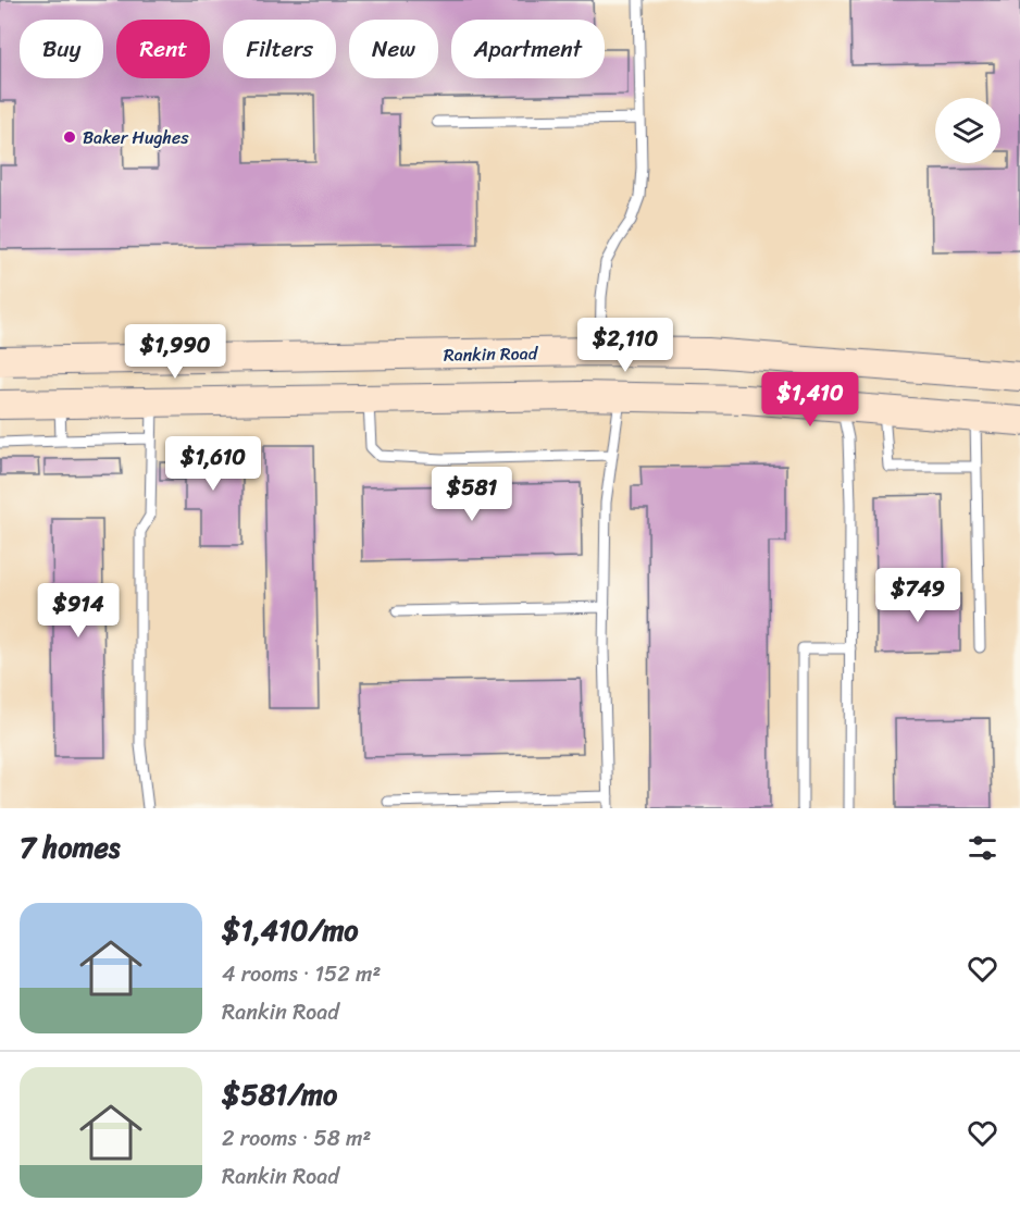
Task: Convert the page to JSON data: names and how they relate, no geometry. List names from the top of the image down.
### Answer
{
  "streets": {
    "main road": ["Rankin Road"]
  },
  "places": ["Baker Hughes"],
  "page": {
    "chip": [
      "Buy",
      "Rent",
      "Filters",
      "New",
      "Apartment"
    ],
    "price": [
      "$2,110",
      "$1,990",
      "$1,410",
      "$1,610",
      "$581",
      "$749",
      "$914"
    ],
    "heading": "7 homes",
    "list": [
      {
        "name": "$1,410/mo",
        "note": "4 rooms · 152 m² · Rankin Road"
      },
      {
        "name": "$581/mo",
        "note": "2 rooms · 58 m² · Rankin Road"
      }
    ]
  }
}
